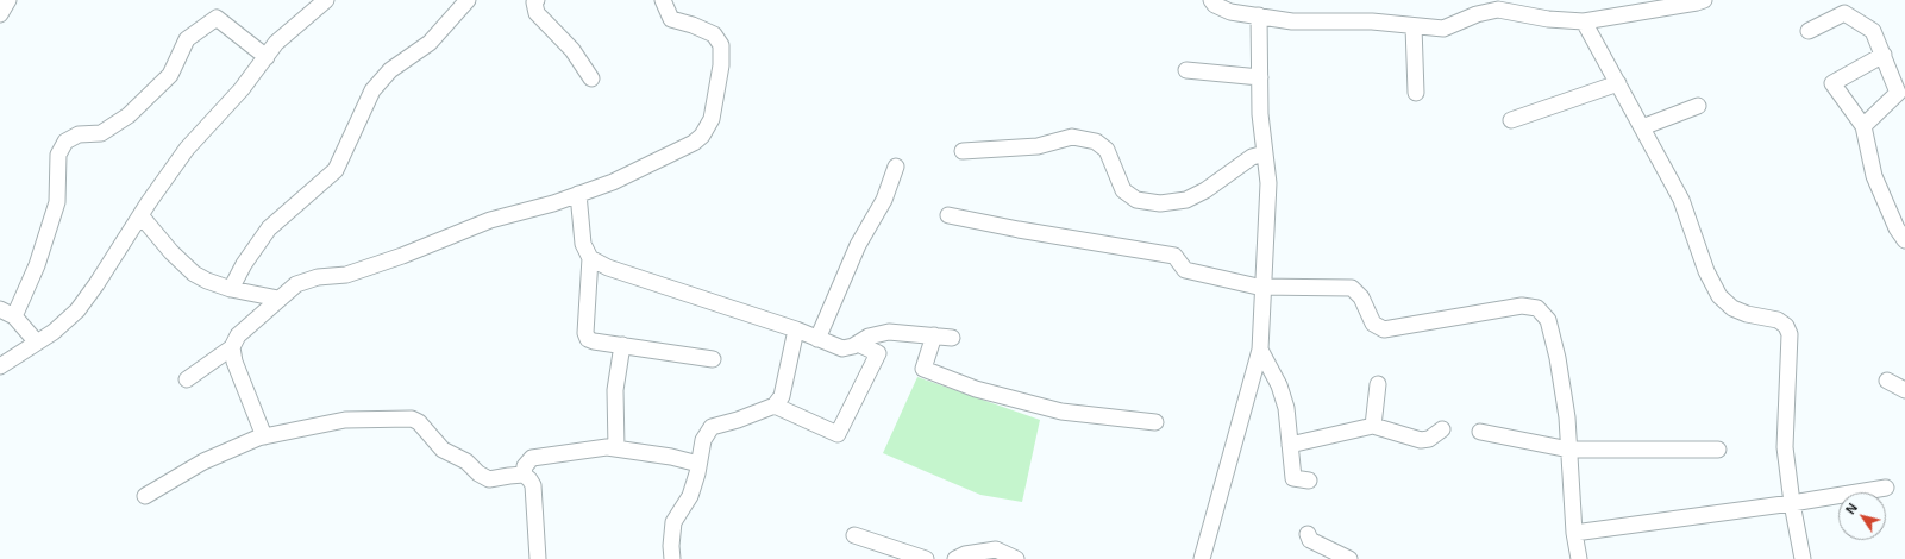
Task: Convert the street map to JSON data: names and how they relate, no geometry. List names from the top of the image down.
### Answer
{
  "north": "top left"
}
